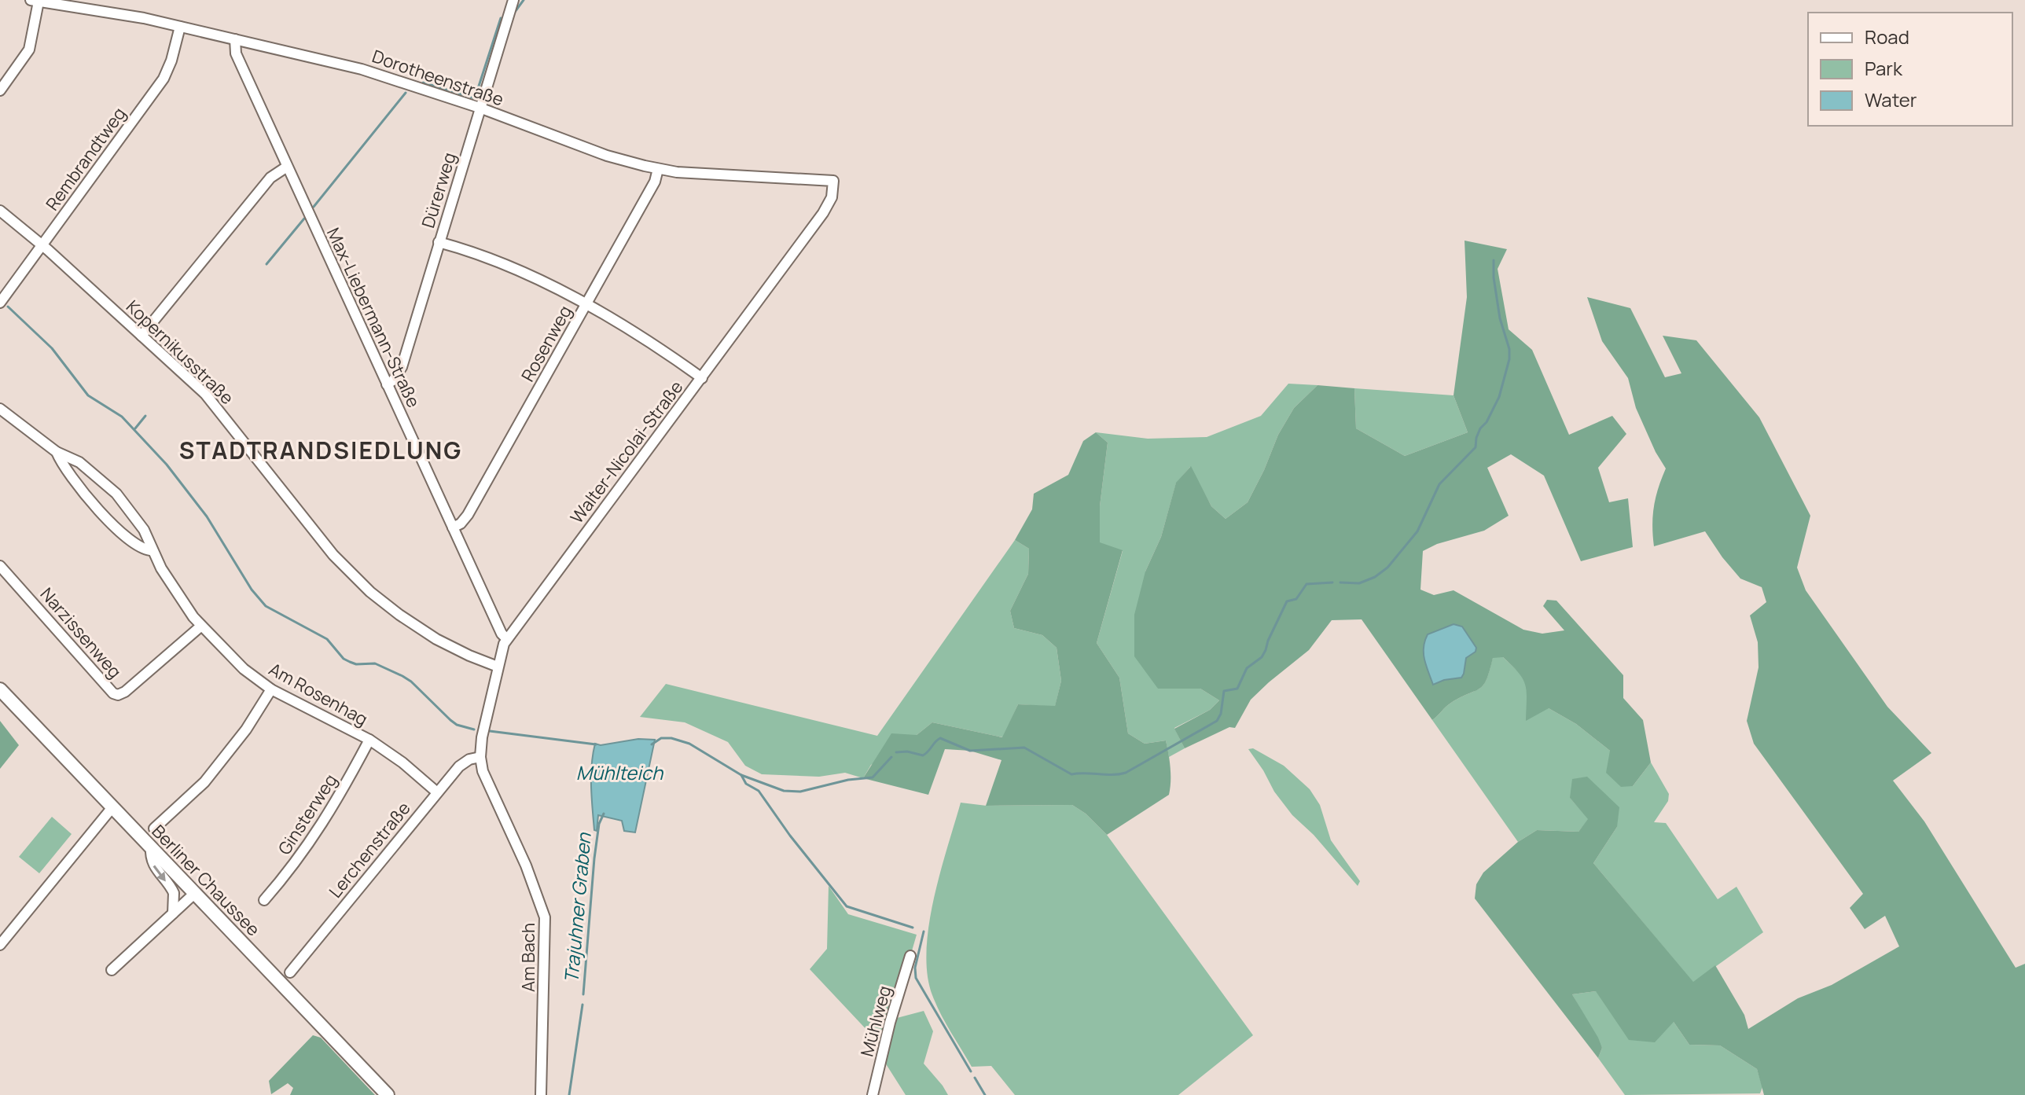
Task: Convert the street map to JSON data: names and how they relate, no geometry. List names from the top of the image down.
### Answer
{
  "streets": {
    "main road": ["Berliner Chaussee"],
    "street": [
      "Dorotheenstraße",
      "Rembrandtweg",
      "Dürerweg",
      "Max-Liebermann-Straße",
      "Rosenweg",
      "Kopernikusstraße",
      "Walter-Nicolai-Straße",
      "Narzissenweg",
      "Am Rosenhag",
      "Ginsterweg",
      "Lerchenstraße",
      "Am Bach",
      "Mühlweg"
    ]
  },
  "crossings": [
    ["Dorotheenstraße", "Rembrandtweg"],
    ["Dorotheenstraße", "Dürerweg"],
    ["Dorotheenstraße", "Max-Liebermann-Straße"],
    ["Dorotheenstraße", "Rosenweg"],
    ["Dorotheenstraße", "Walter-Nicolai-Straße"],
    ["Rembrandtweg", "Kopernikusstraße"],
    ["Dürerweg", "Max-Liebermann-Straße"],
    ["Max-Liebermann-Straße", "Rosenweg"],
    ["Max-Liebermann-Straße", "Walter-Nicolai-Straße"],
    ["Kopernikusstraße", "Walter-Nicolai-Straße"],
    ["Walter-Nicolai-Straße", "Lerchenstraße"],
    ["Walter-Nicolai-Straße", "Am Bach"],
    ["Narzissenweg", "Am Rosenhag"],
    ["Am Rosenhag", "Ginsterweg"],
    ["Am Rosenhag", "Lerchenstraße"],
    ["Lerchenstraße", "Am Bach"]
  ],
  "districts": ["STADTRANDSIEDLUNG"],
  "water": ["Mühlteich", "Trajuhner Graben"],
  "legend": ["Road", "Park", "Water"]
}
